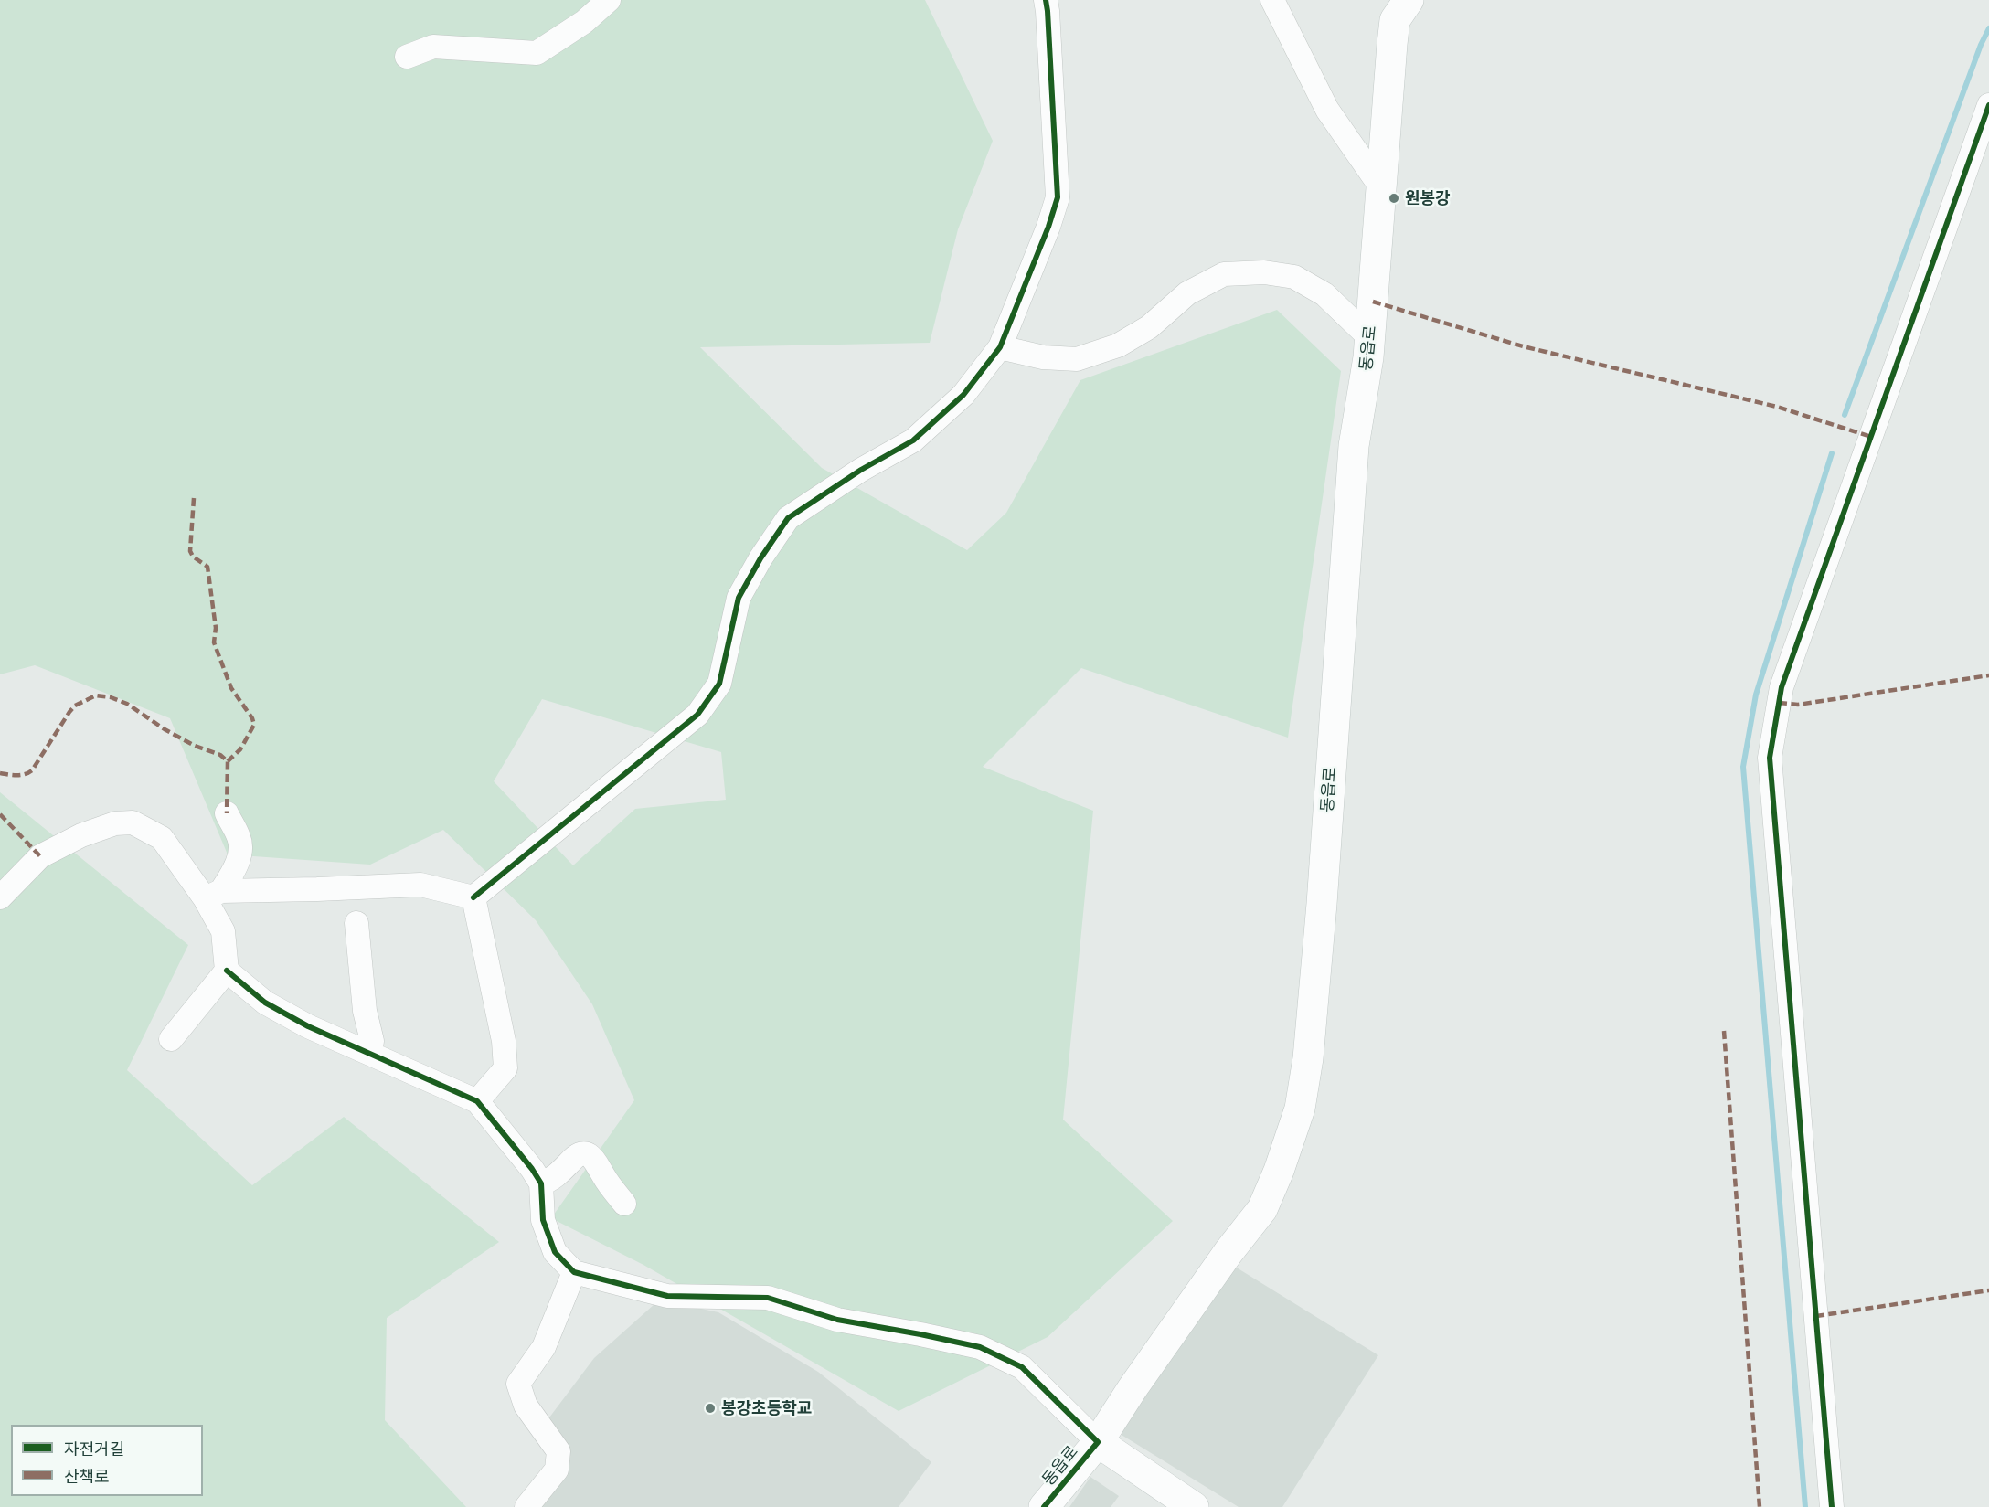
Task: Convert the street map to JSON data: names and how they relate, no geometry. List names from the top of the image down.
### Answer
{
  "streets": {
    "main road": ["동읍로"]
  },
  "places": ["원봉강", "봉강초등학교"],
  "legend": ["자전거길", "산책로"]
}
